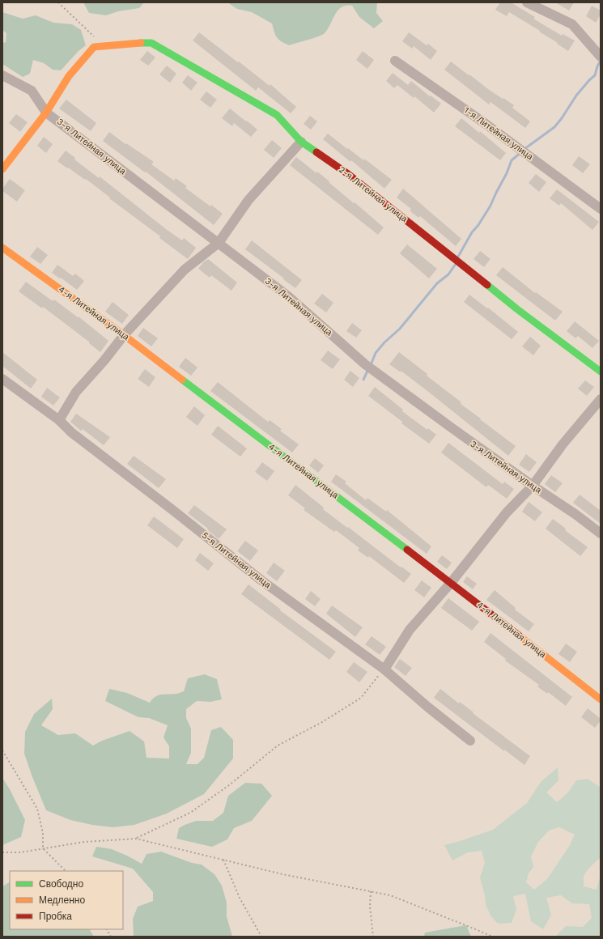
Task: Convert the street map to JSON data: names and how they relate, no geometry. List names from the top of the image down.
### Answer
{
  "streets": {
    "street": [
      "1-я Литейная улица",
      "3-я Литейная улица",
      "2-я Литейная улица",
      "4-я Литейная улица",
      "5-я Литейная улица"
    ]
  },
  "crossings": [
    ["3-я Литейная улица", "2-я Литейная улица"]
  ],
  "legend": ["Свободно", "Медленно", "Пробка"]
}
